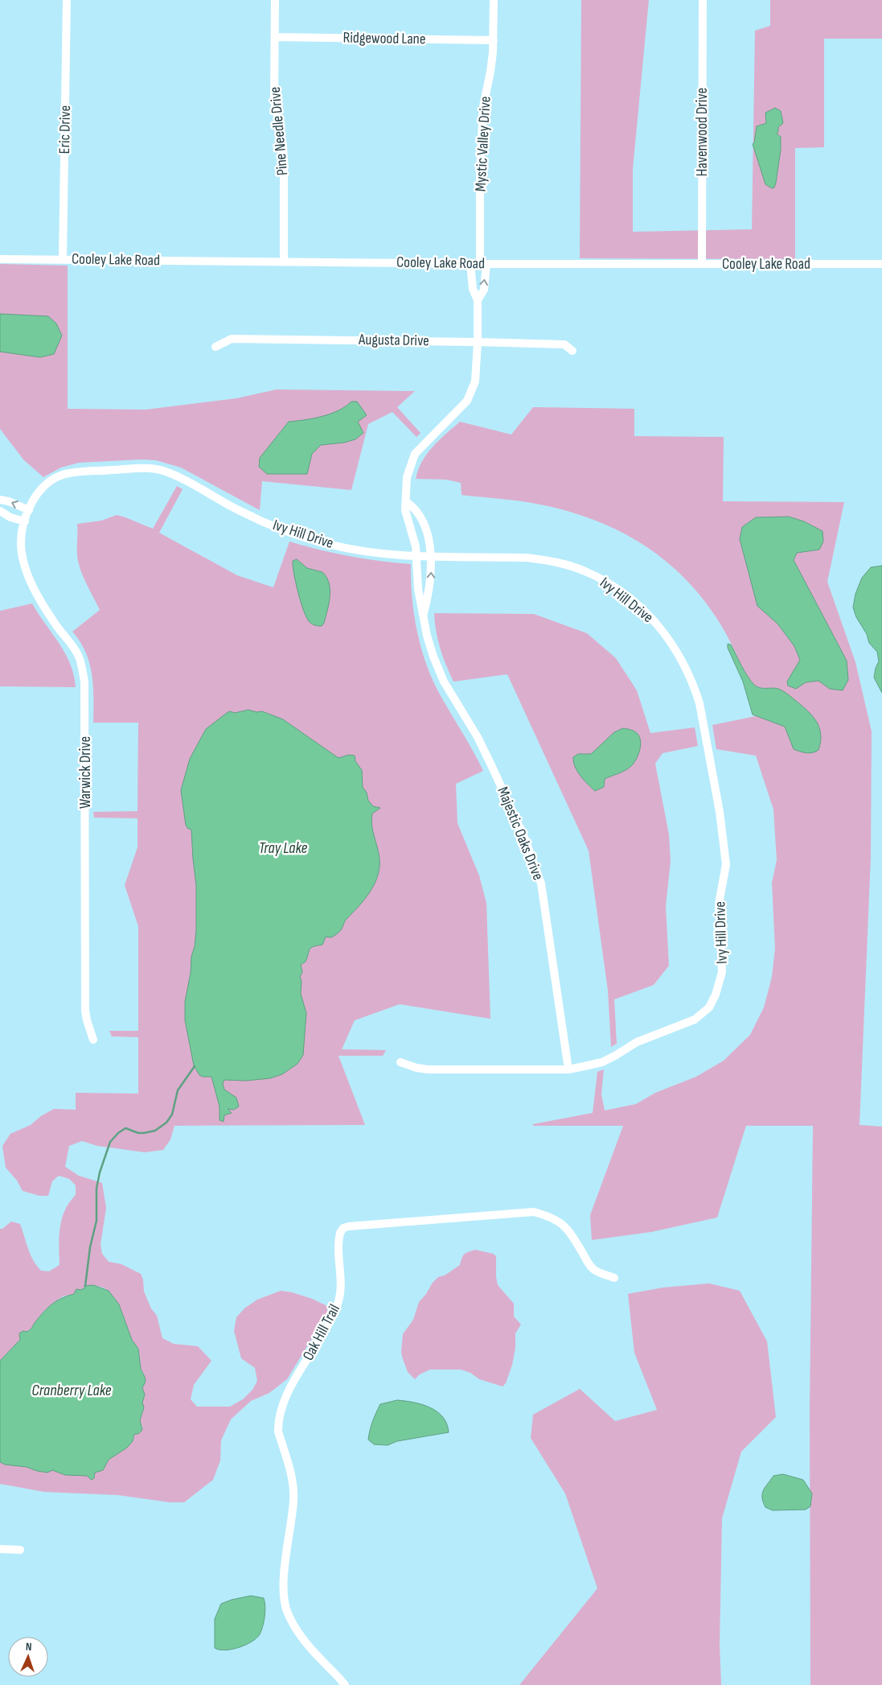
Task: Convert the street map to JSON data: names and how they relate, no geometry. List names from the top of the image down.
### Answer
{
  "streets": {
    "street": [
      "Ridgewood Lane",
      "Eric Drive",
      "Pine Needle Drive",
      "Havenwood Drive",
      "Mystic Valley Drive",
      "Cooley Lake Road",
      "Augusta Drive",
      "Ivy Hill Drive",
      "Warwick Drive",
      "Majestic Oaks Drive",
      "Oak Hill Trail"
    ]
  },
  "crossings": [
    ["Ridgewood Lane", "Pine Needle Drive"],
    ["Ridgewood Lane", "Mystic Valley Drive"],
    ["Eric Drive", "Cooley Lake Road"],
    ["Pine Needle Drive", "Cooley Lake Road"],
    ["Havenwood Drive", "Cooley Lake Road"],
    ["Mystic Valley Drive", "Cooley Lake Road"],
    ["Mystic Valley Drive", "Majestic Oaks Drive"],
    ["Cooley Lake Road", "Majestic Oaks Drive"],
    ["Augusta Drive", "Majestic Oaks Drive"],
    ["Ivy Hill Drive", "Warwick Drive"],
    ["Ivy Hill Drive", "Majestic Oaks Drive"]
  ],
  "water": ["Tray Lake", "Cranberry Lake"],
  "north": "top"
}
